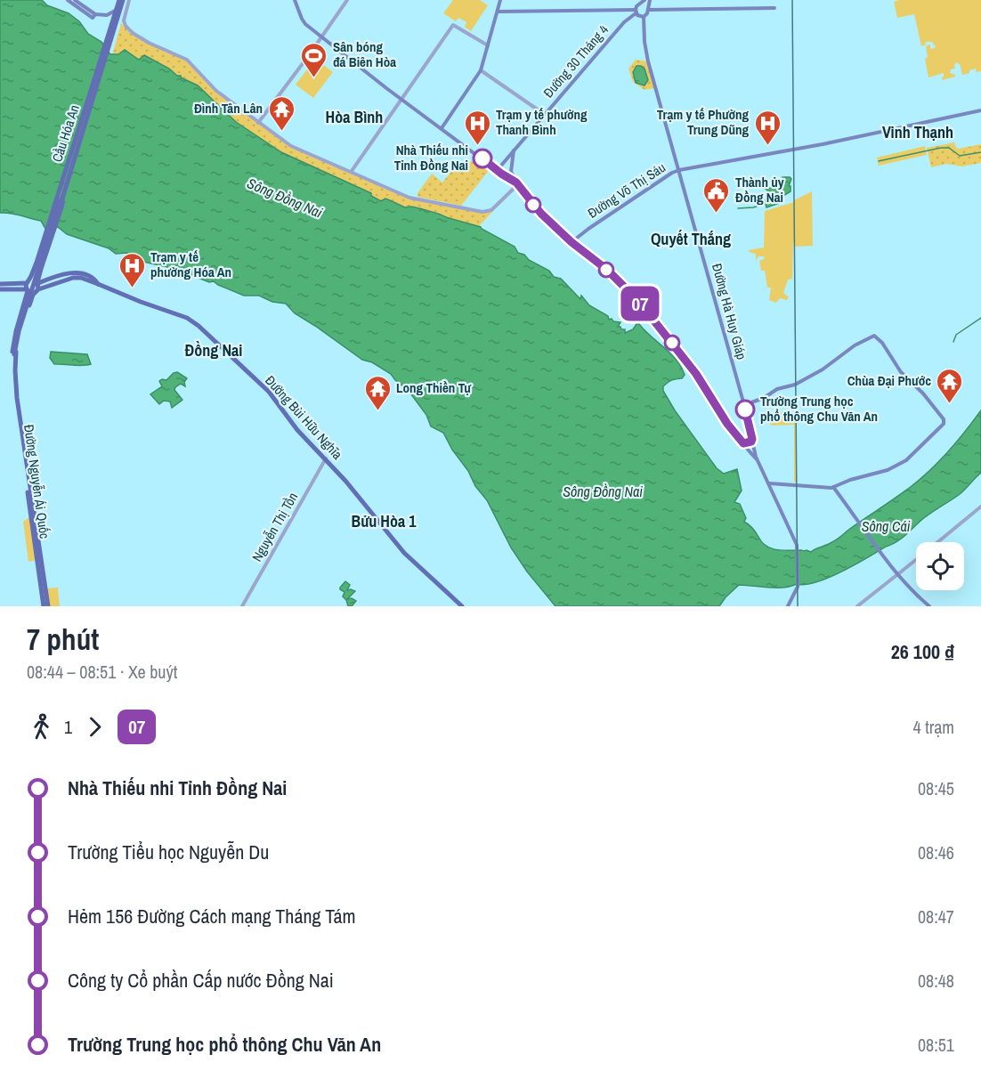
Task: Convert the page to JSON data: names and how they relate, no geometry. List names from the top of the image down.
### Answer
{
  "streets": {
    "main road": [
      "Đường 30 Tháng 4",
      "Cầu Hóa An",
      "Đường Võ Thị Sáu",
      "Đường Hà Huy Giáp",
      "Đường Bùi Hữu Nghĩa",
      "Đường Nguyễn Ái Quốc"
    ],
    "street": ["Nguyễn Thị Tồn"]
  },
  "crossings": [
    ["Đường 30 Tháng 4", "Đường Hà Huy Giáp"],
    ["Cầu Hóa An", "Đường Nguyễn Ái Quốc"],
    ["Đường Võ Thị Sáu", "Đường Hà Huy Giáp"],
    ["Đường Bùi Hữu Nghĩa", "Đường Nguyễn Ái Quốc"],
    ["Đường Bùi Hữu Nghĩa", "Nguyễn Thị Tồn"]
  ],
  "districts": [
    "Hòa Bình",
    "Vinh Thạnh",
    "Quyết Thắng",
    "Đồng Nai",
    "Bửu Hòa 1"
  ],
  "water": ["Sông Đồng Nai", "Sông Cái"],
  "places": {
    "sports": ["Sân bóng đá Biên Hòa"],
    "temple": ["Đình Tân Lân", "Chùa Đại Phước", "Long Thiền Tự"],
    "hospital": ["Trạm y tế phường Thanh Bình", "Trạm y tế Phường Trung Dũng", "Trạm y tế phường Hóa An"],
    "other": ["Nhà Thiếu nhi Tỉnh Đồng Nai", "Trường Trung học phổ thông Chu Văn An"],
    "public building": ["Thành ủy Đồng Nai"]
  },
  "lines": ["bus line 07"],
  "page": {
    "on_map": "07",
    "heading": ["7 phút", "08:44 – 08:51 · Xe buýt", "26 100 ₫"],
    "legs": ["1", "07", "4 trạm"],
    "list": [
      {
        "name": "Nhà Thiếu nhi Tỉnh Đồng Nai",
        "value": "08:45"
      },
      {
        "name": "Trường Tiểu học Nguyễn Du",
        "value": "08:46"
      },
      {
        "name": "Hẻm 156 Đường Cách mạng Tháng Tám",
        "value": "08:47"
      },
      {
        "name": "Công ty Cổ phần Cấp nước Đồng Nai",
        "value": "08:48"
      },
      {
        "name": "Trường Trung học phổ thông Chu Văn An",
        "value": "08:51"
      }
    ]
  }
}
